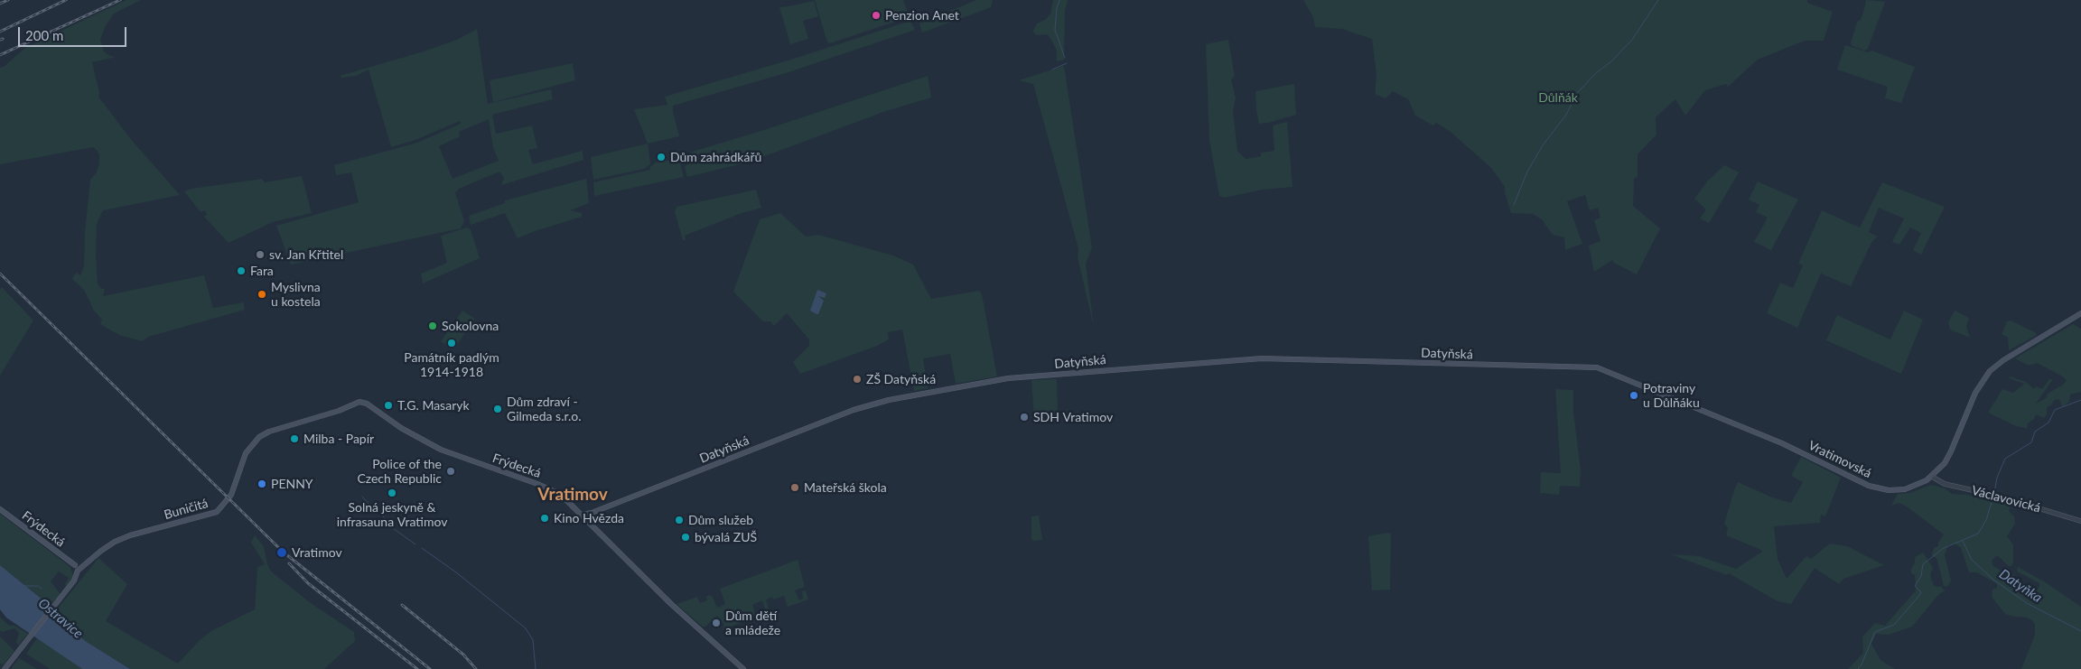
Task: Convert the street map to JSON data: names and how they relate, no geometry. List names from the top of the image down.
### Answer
{
  "streets": {
    "main road": [
      "Datyňská",
      "Vratimovská",
      "Frýdecká",
      "Buničitá"
    ],
    "street": ["Václavovická"]
  },
  "crossings": [
    ["Datyňská", "Vratimovská"],
    ["Datyňská", "Frýdecká"],
    ["Vratimovská", "Václavovická"],
    ["Frýdecká", "Buničitá"]
  ],
  "districts": ["Vratimov"],
  "water": ["Datyňka", "Ostravice"],
  "parks": ["Důlňák"],
  "places": [
    "Penzion Anet",
    "Dům zahrádkářů",
    "sv. Jan Křtitel",
    "Fara",
    "Myslivna u kostela",
    "Sokolovna",
    "Památník padlým 1914-1918",
    "ZŠ Datyňská",
    "Potraviny u Důlňáku",
    "T.G. Masaryk",
    "Dům zdraví - Gilmeda s.r.o.",
    "SDH Vratimov",
    "Milba - Papír",
    "Police of the Czech Republic",
    "PENNY",
    "Mateřská škola",
    "Solná jeskyně & infrasauna Vratimov",
    "Kino Hvězda",
    "Dům služeb",
    "bývalá ZUŠ",
    "Vratimov",
    "Dům dětí a mládeže"
  ],
  "scale_bar": "200 m"
}
